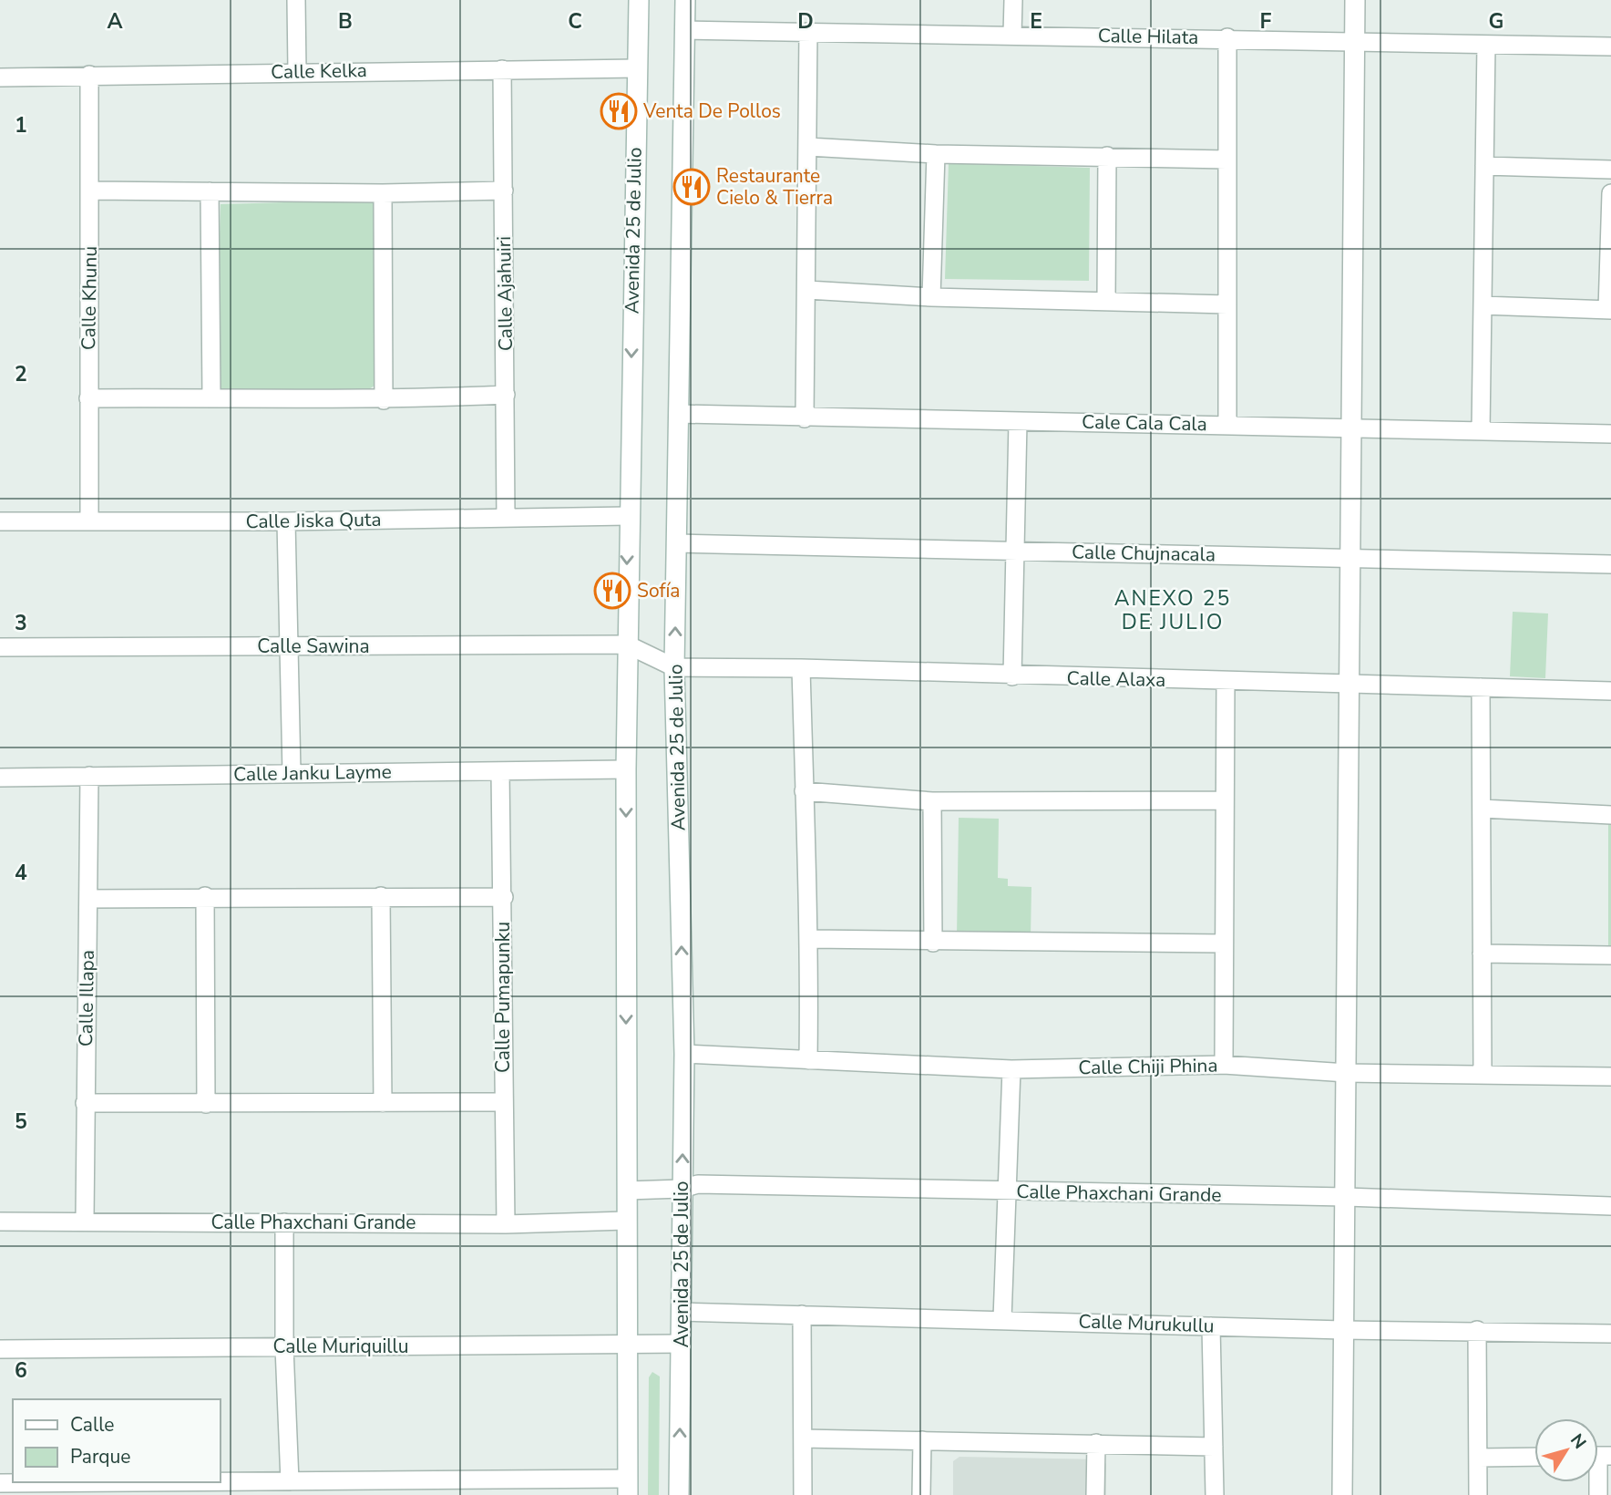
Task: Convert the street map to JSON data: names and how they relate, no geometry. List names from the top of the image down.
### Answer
{
  "streets": {
    "main road": ["Avenida 25 de Julio"],
    "street": [
      "Calle Hilata",
      "Calle Kelka",
      "Calle Ajahuiri",
      "Calle Khunu",
      "Cale Cala Cala",
      "Calle Jiska Quta",
      "Calle Chujnacala",
      "Calle Sawina",
      "Calle Alaxa",
      "Calle Janku Layme",
      "Calle Pumapunku",
      "Calle Illapa",
      "Calle Chiji Phina",
      "Calle Phaxchani Grande",
      "Calle Murukullu",
      "Calle Muriquillu"
    ]
  },
  "crossings": [
    ["Calle Hilata", "Avenida 25 de Julio"],
    ["Calle Kelka", "Avenida 25 de Julio"],
    ["Calle Kelka", "Calle Ajahuiri"],
    ["Calle Kelka", "Calle Khunu"],
    ["Avenida 25 de Julio", "Cale Cala Cala"],
    ["Avenida 25 de Julio", "Calle Jiska Quta"],
    ["Avenida 25 de Julio", "Calle Chujnacala"],
    ["Avenida 25 de Julio", "Calle Sawina"],
    ["Avenida 25 de Julio", "Calle Alaxa"],
    ["Avenida 25 de Julio", "Calle Janku Layme"],
    ["Avenida 25 de Julio", "Calle Chiji Phina"],
    ["Avenida 25 de Julio", "Calle Phaxchani Grande"],
    ["Avenida 25 de Julio", "Calle Murukullu"],
    ["Avenida 25 de Julio", "Calle Muriquillu"],
    ["Calle Ajahuiri", "Calle Jiska Quta"],
    ["Calle Khunu", "Calle Jiska Quta"],
    ["Calle Sawina", "Calle Alaxa"],
    ["Calle Janku Layme", "Calle Pumapunku"],
    ["Calle Janku Layme", "Calle Illapa"],
    ["Calle Pumapunku", "Calle Phaxchani Grande"],
    ["Calle Illapa", "Calle Phaxchani Grande"]
  ],
  "districts": ["ANEXO 25 DE JULIO"],
  "places": {
    "restaurant": ["Venta De Pollos", "Restaurante Cielo & Tierra", "Sofía"]
  },
  "legend": ["Calle", "Parque"],
  "north": "top right",
  "grid": {
    "columns": [
      "A",
      "B",
      "C",
      "D",
      "E",
      "F",
      "G"
    ],
    "rows": [
      "1",
      "2",
      "3",
      "4",
      "5",
      "6"
    ]
  }
}
